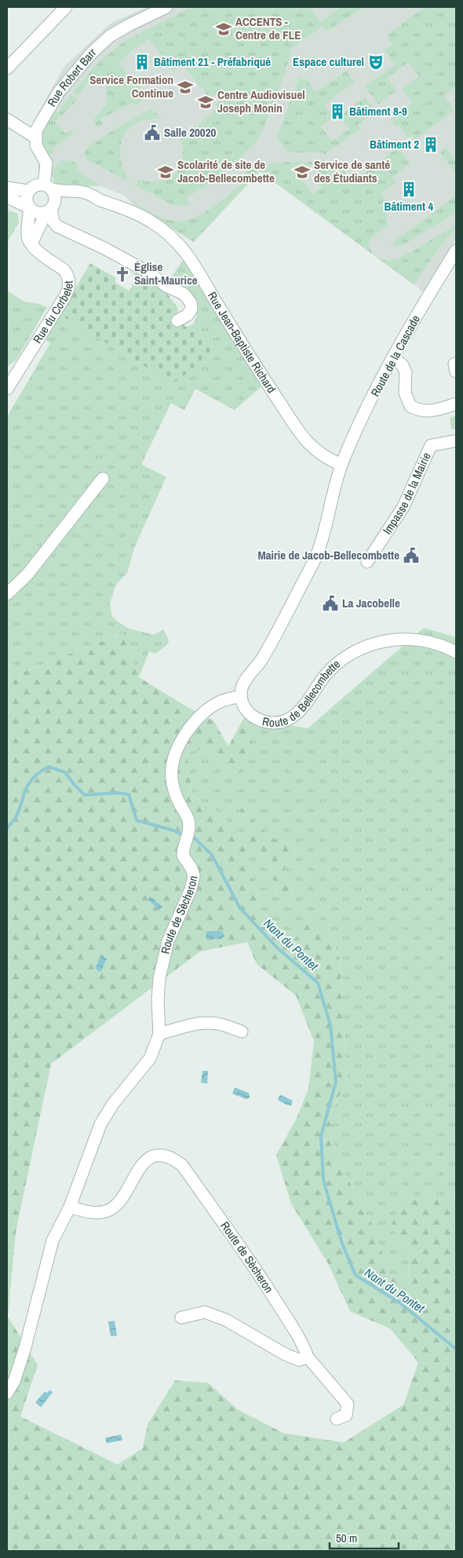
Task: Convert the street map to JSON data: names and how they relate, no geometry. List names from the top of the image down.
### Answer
{
  "streets": {
    "street": [
      "Rue Robert Barr",
      "Rue du Corbelet",
      "Rue Jean-Baptiste Richard",
      "Route de la Cascade",
      "Impasse de la Mairie",
      "Route de Bellecombette",
      "Route de Sècheron"
    ]
  },
  "crossings": [
    ["Rue Jean-Baptiste Richard", "Route de la Cascade"],
    ["Route de Bellecombette", "Route de Sècheron"]
  ],
  "water": ["Nant du Pontet"],
  "places": {
    "school or university": [
      "ACCENTS - Centre de FLE",
      "Service Formation Continue",
      "Centre Audiovisuel Joseph Monin",
      "Scolarité de site de Jacob-Bellecombette",
      "Service de santé des Étudiants"
    ],
    "building": [
      "Bâtiment 21 - Préfabriqué",
      "Bâtiment 8-9",
      "Bâtiment 2",
      "Bâtiment 4"
    ],
    "theatre": ["Espace culturel"],
    "public building": ["Salle 20020", "Mairie de Jacob-Bellecombette", "La Jacobelle"],
    "church": ["Église Saint-Maurice"]
  },
  "scale_bar": "50 m"
}
